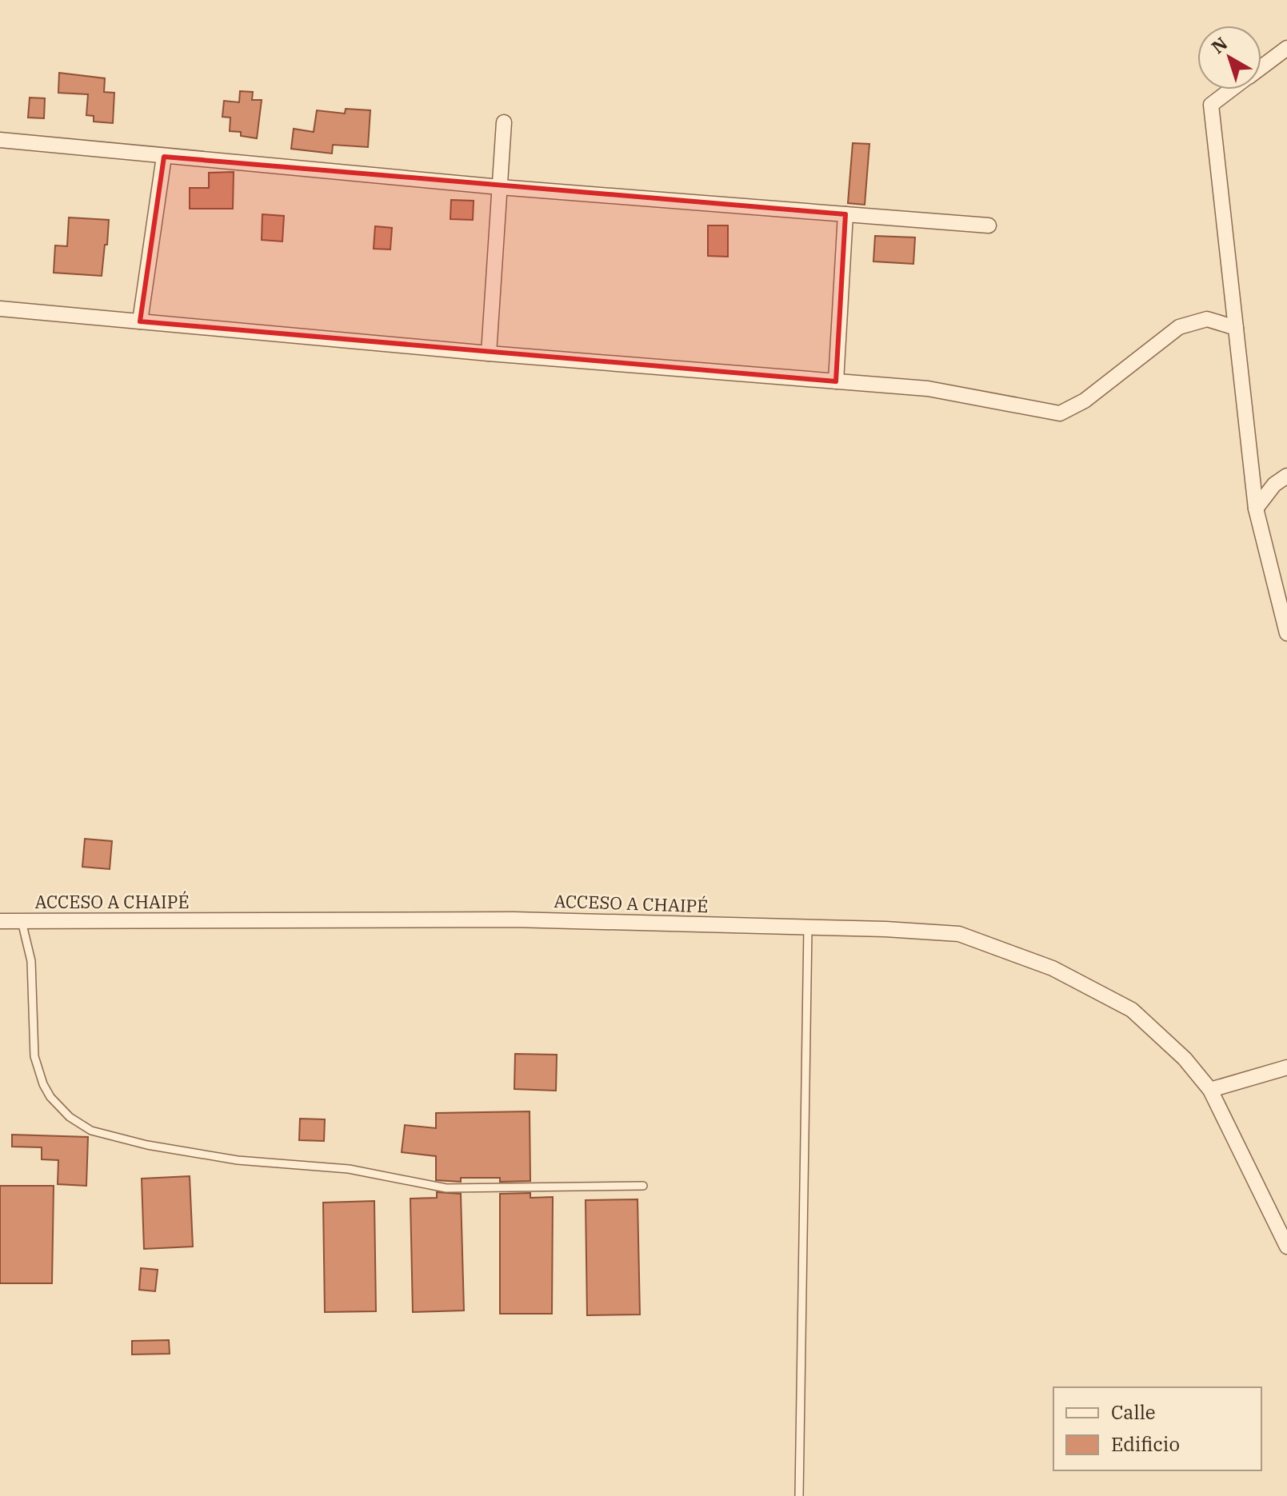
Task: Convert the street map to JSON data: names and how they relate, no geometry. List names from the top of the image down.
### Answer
{
  "streets": {
    "street": ["ACCESO A CHAIPÉ"]
  },
  "legend": ["Calle", "Edificio"],
  "north": "top left"
}
